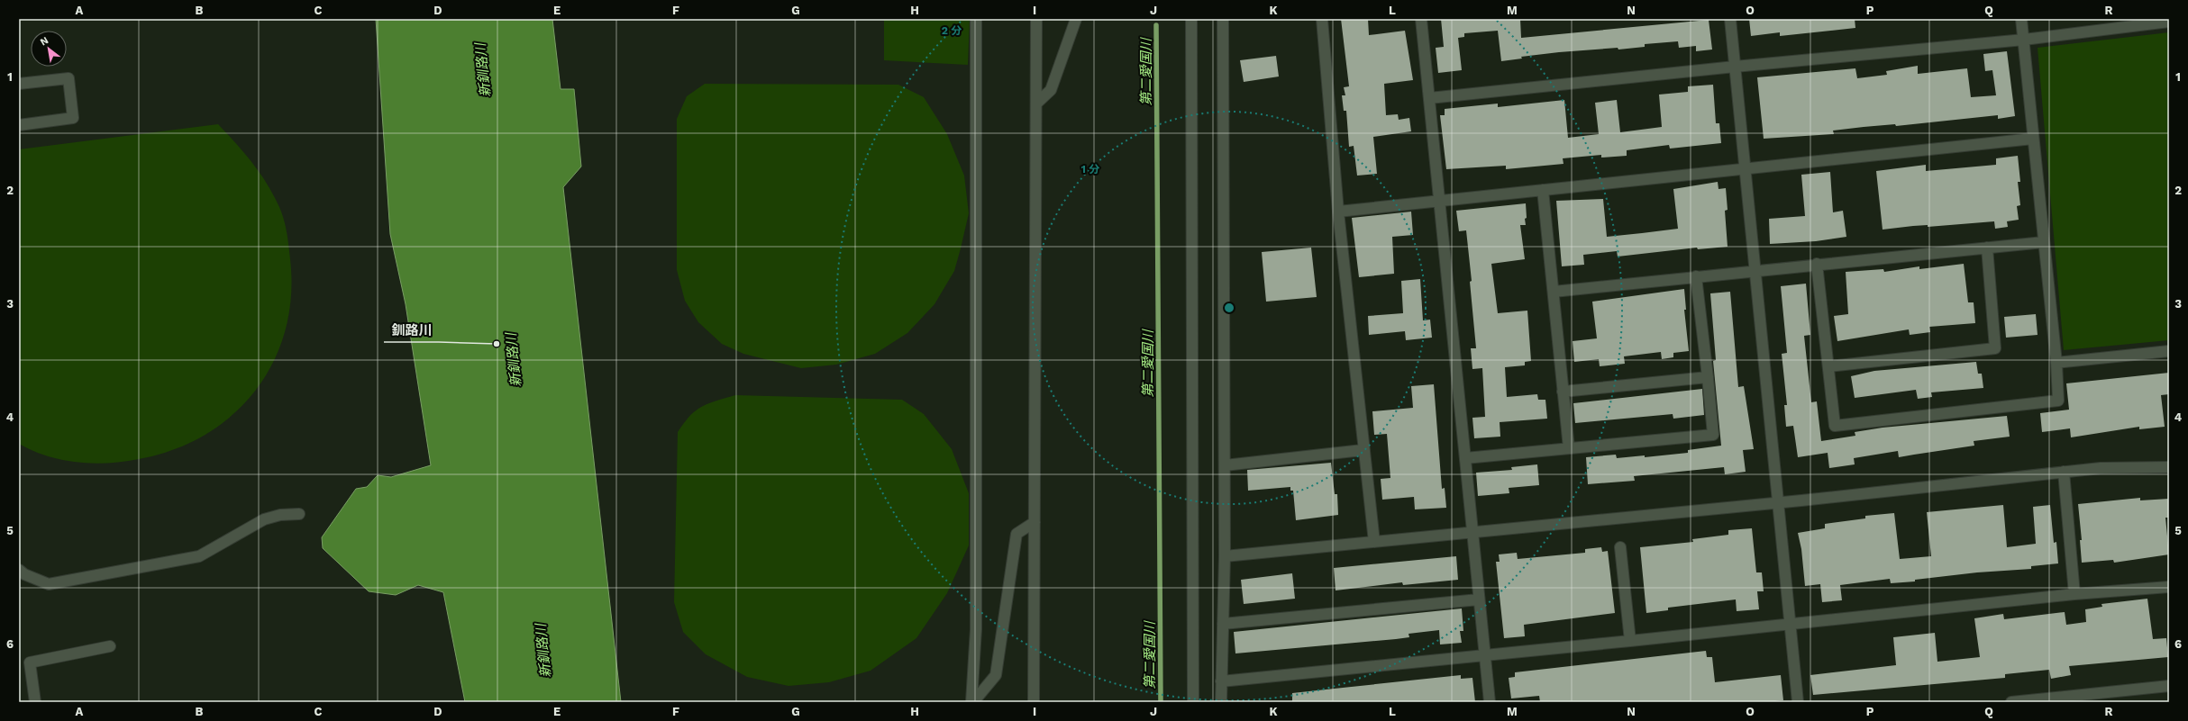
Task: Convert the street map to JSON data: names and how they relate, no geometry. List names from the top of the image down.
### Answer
{
  "water": ["新釧路川", "第二愛国川"],
  "places": ["釧路川"],
  "north": "top left",
  "grid": {
    "columns": [
      "A",
      "B",
      "C",
      "D",
      "E",
      "F",
      "G",
      "H",
      "I",
      "J",
      "K",
      "L",
      "M",
      "N",
      "O",
      "P",
      "Q",
      "R"
    ],
    "rows": [
      "1",
      "2",
      "3",
      "4",
      "5",
      "6"
    ]
  },
  "rings": ["2 分", "1 分"]
}
